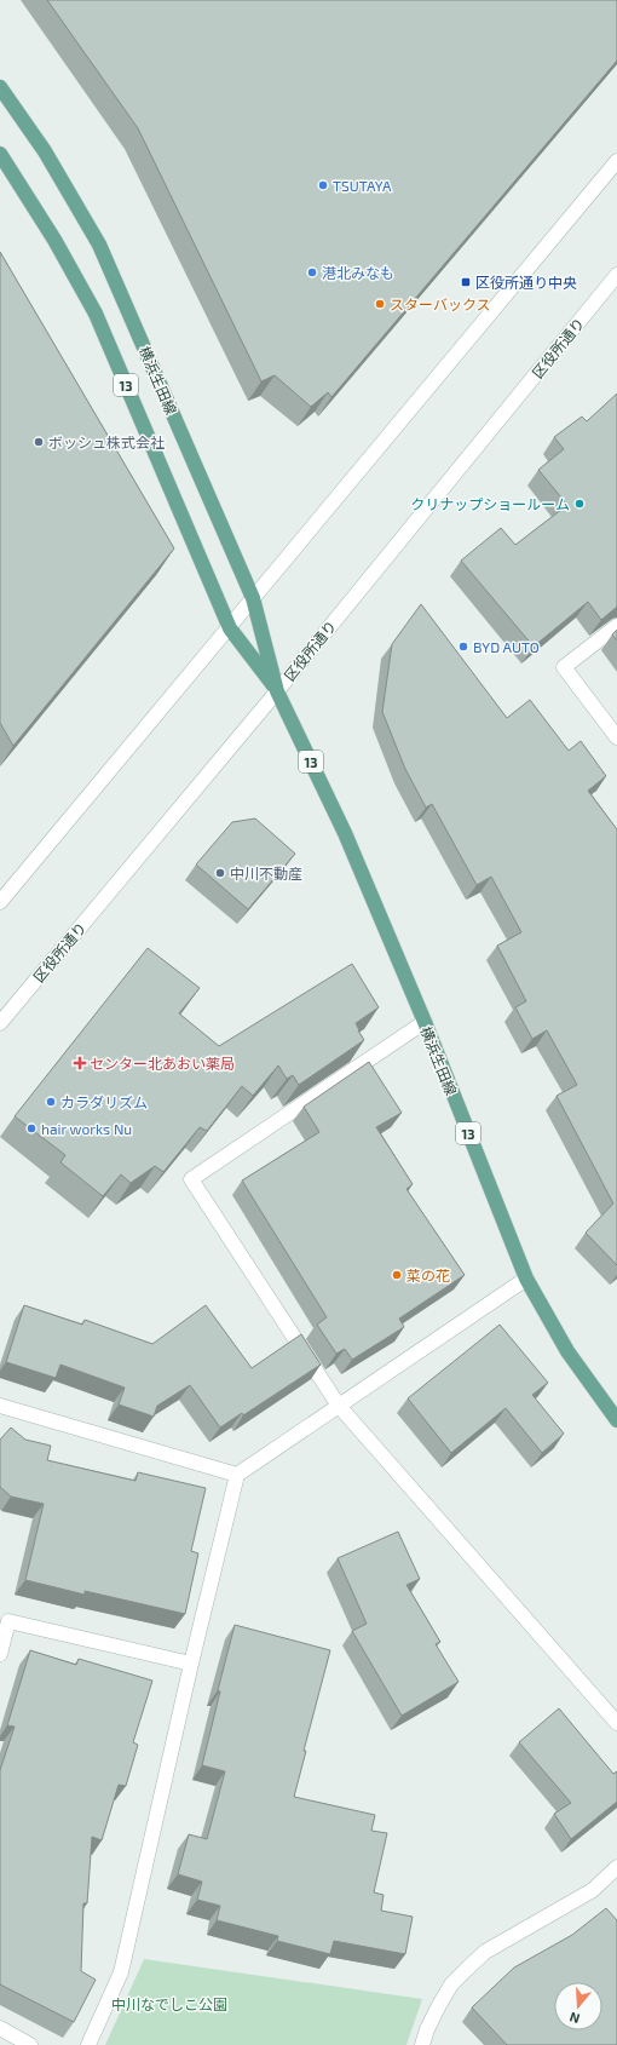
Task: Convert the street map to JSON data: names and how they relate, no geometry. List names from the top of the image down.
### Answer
{
  "streets": {
    "main road": ["横浜生田線", "13"],
    "street": ["区役所通り"]
  },
  "crossings": [
    ["区役所通り", "横浜生田線"]
  ],
  "parks": ["中川なでしこ公園"],
  "places": {
    "other": [
      "TSUTAYA",
      "港北みなも",
      "スターバックス",
      "ボッシュ株式会社",
      "クリナップショールーム",
      "BYD AUTO",
      "中川不動産",
      "カラダリズム",
      "hair works Nu",
      "菜の花"
    ],
    "transit": ["区役所通り中央"],
    "health": ["センター北あおい薬局"]
  },
  "north": "bottom"
}
